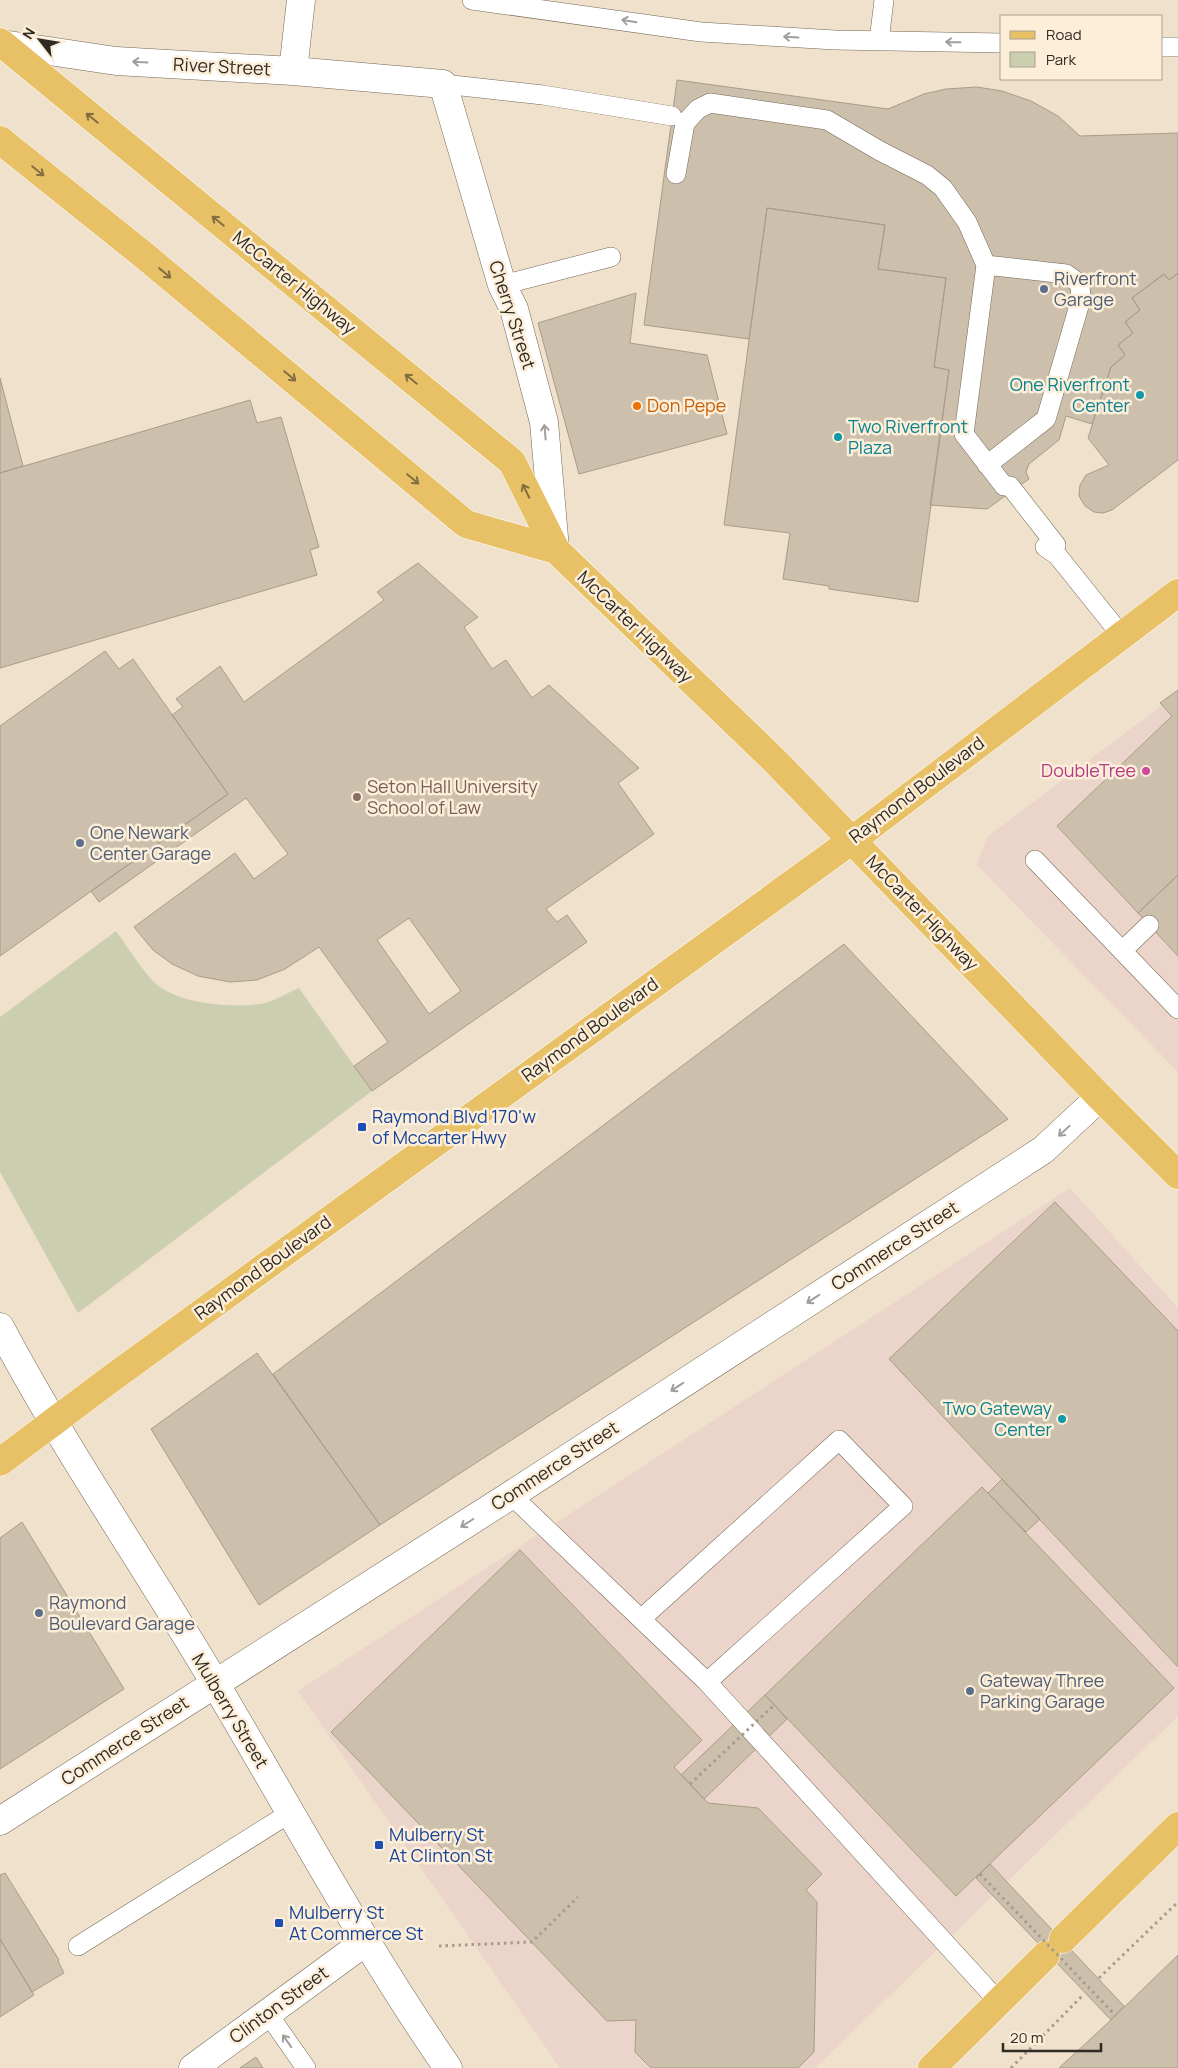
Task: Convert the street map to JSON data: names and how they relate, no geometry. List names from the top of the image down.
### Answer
{
  "streets": {
    "main road": ["McCarter Highway", "Raymond Boulevard"],
    "street": [
      "River Street",
      "Cherry Street",
      "Commerce Street",
      "Mulberry Street",
      "Clinton Street"
    ]
  },
  "crossings": [
    ["River Street", "McCarter Highway"],
    ["River Street", "Cherry Street"],
    ["McCarter Highway", "Cherry Street"],
    ["McCarter Highway", "Raymond Boulevard"],
    ["McCarter Highway", "Commerce Street"],
    ["Raymond Boulevard", "Mulberry Street"],
    ["Commerce Street", "Mulberry Street"],
    ["Mulberry Street", "Clinton Street"]
  ],
  "one_way": ["River Street", "Cherry Street", "Commerce Street"],
  "places": {
    "other": [
      "Riverfront Garage",
      "One Riverfront Center",
      "Don Pepe",
      "Two Riverfront Plaza",
      "DoubleTree",
      "Seton Hall University School of Law",
      "One Newark Center Garage",
      "Two Gateway Center",
      "Raymond Boulevard Garage",
      "Gateway Three Parking Garage"
    ],
    "transit": ["Raymond Blvd 170'w of Mccarter Hwy", "Mulberry St At Clinton St", "Mulberry St At Commerce St"]
  },
  "legend": ["Road", "Park"],
  "scale_bar": "20 m",
  "north": "top left"
}
